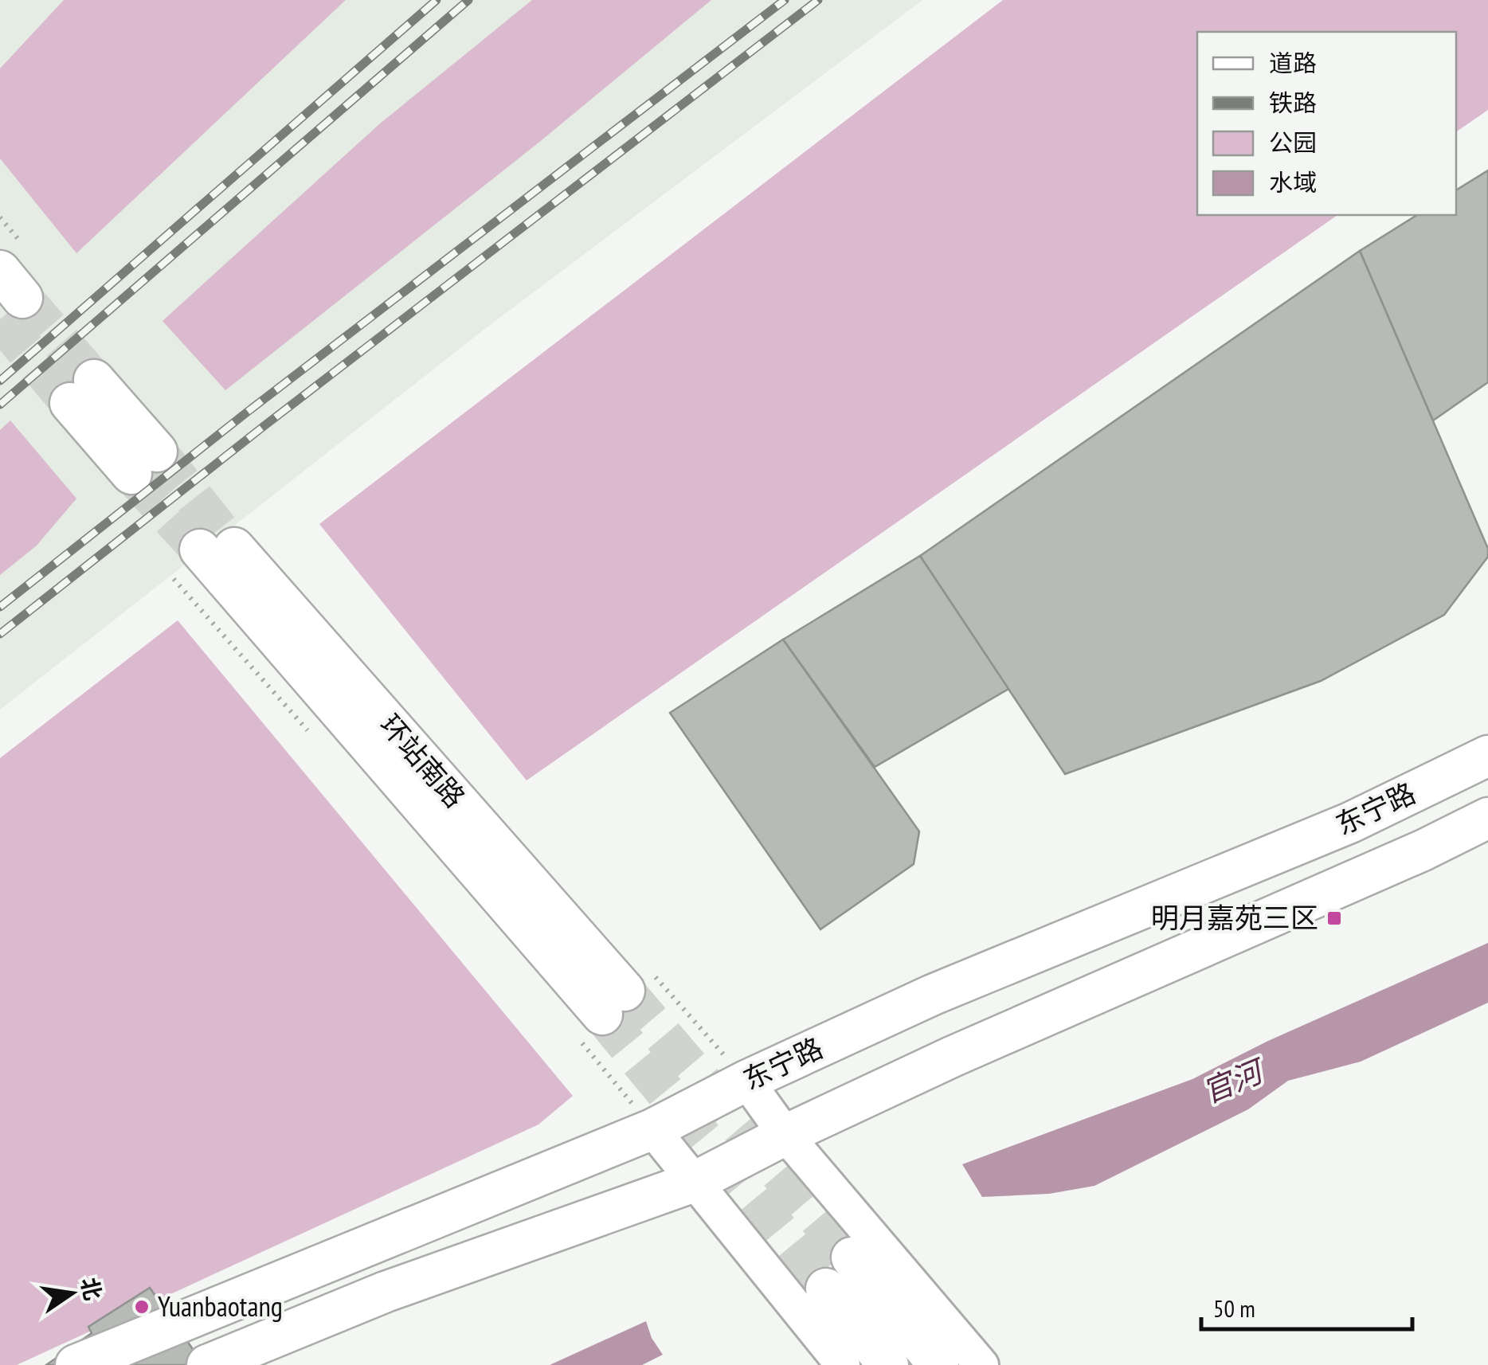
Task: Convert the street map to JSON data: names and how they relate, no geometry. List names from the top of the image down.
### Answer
{
  "streets": {
    "main road": ["环站南路", "东宁路"]
  },
  "water": ["官河"],
  "places": {
    "transit": ["明月嘉苑三区"],
    "other": ["Yuanbaotang"]
  },
  "legend": [
    "道路",
    "铁路",
    "公园",
    "水域"
  ],
  "scale_bar": "50 m",
  "north": "right"
}
